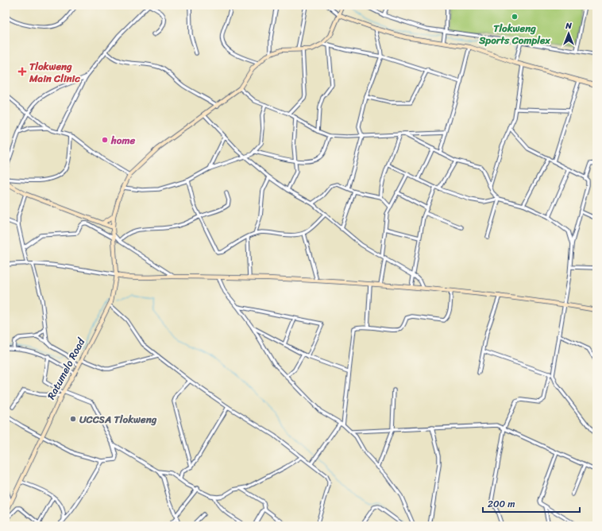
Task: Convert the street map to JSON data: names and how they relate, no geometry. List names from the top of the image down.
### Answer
{
  "streets": {
    "street": ["Ratumelo Road"]
  },
  "places": {
    "other": ["Tlokweng Sports Complex", "home", "UCCSA Tlokweng"],
    "health": ["Tlokweng Main Clinic"]
  },
  "scale_bar": "200 m",
  "north": "top"
}
